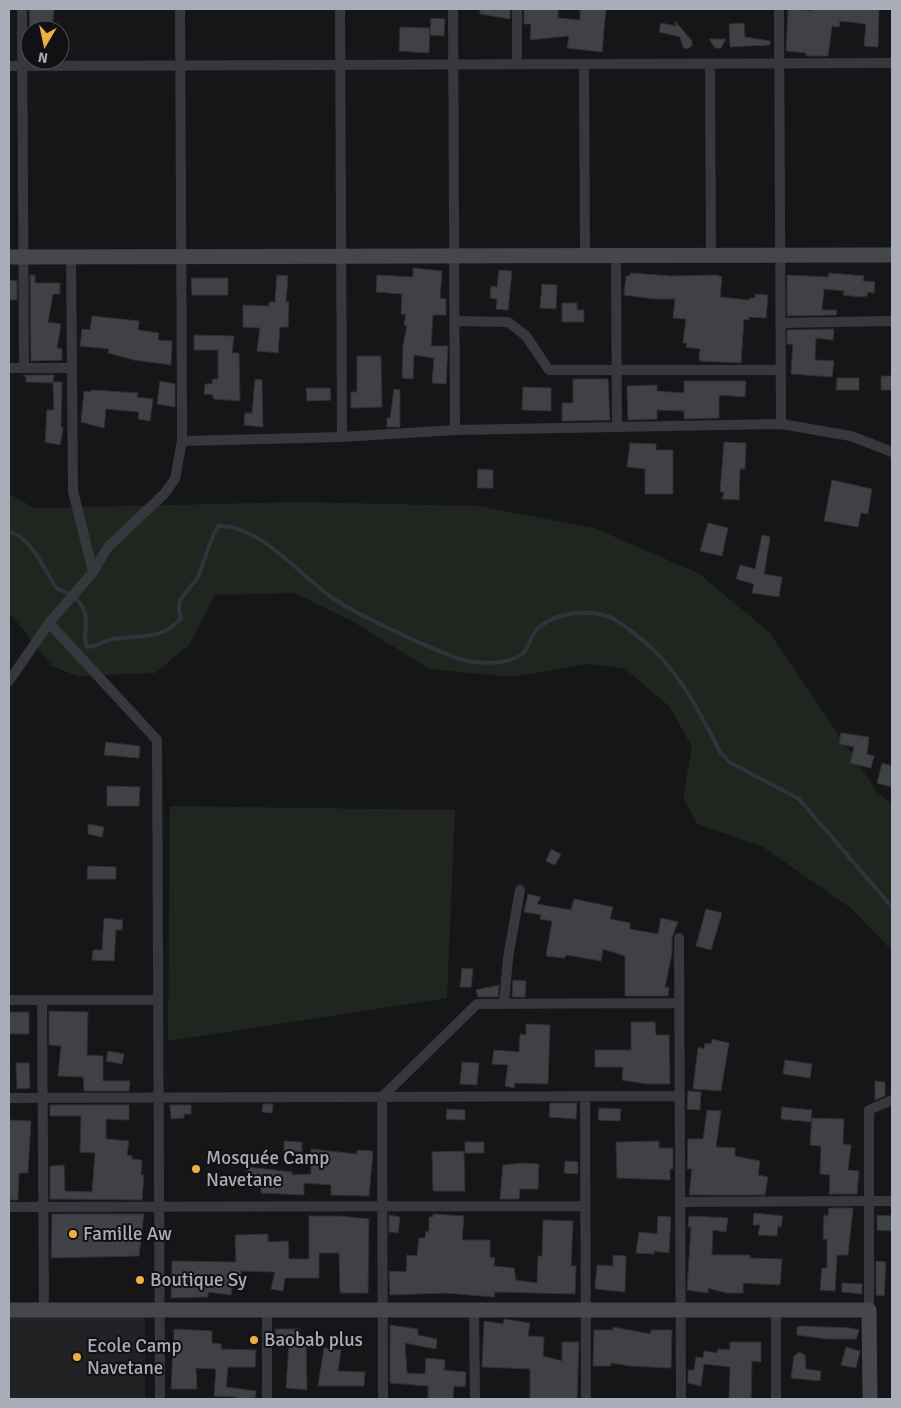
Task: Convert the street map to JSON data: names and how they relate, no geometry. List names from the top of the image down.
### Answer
{
  "places": [
    "Mosquée Camp Navetane",
    "Famille Aw",
    "Boutique Sy",
    "Baobab plus",
    "Ecole Camp Navetane"
  ],
  "north": "bottom"
}
